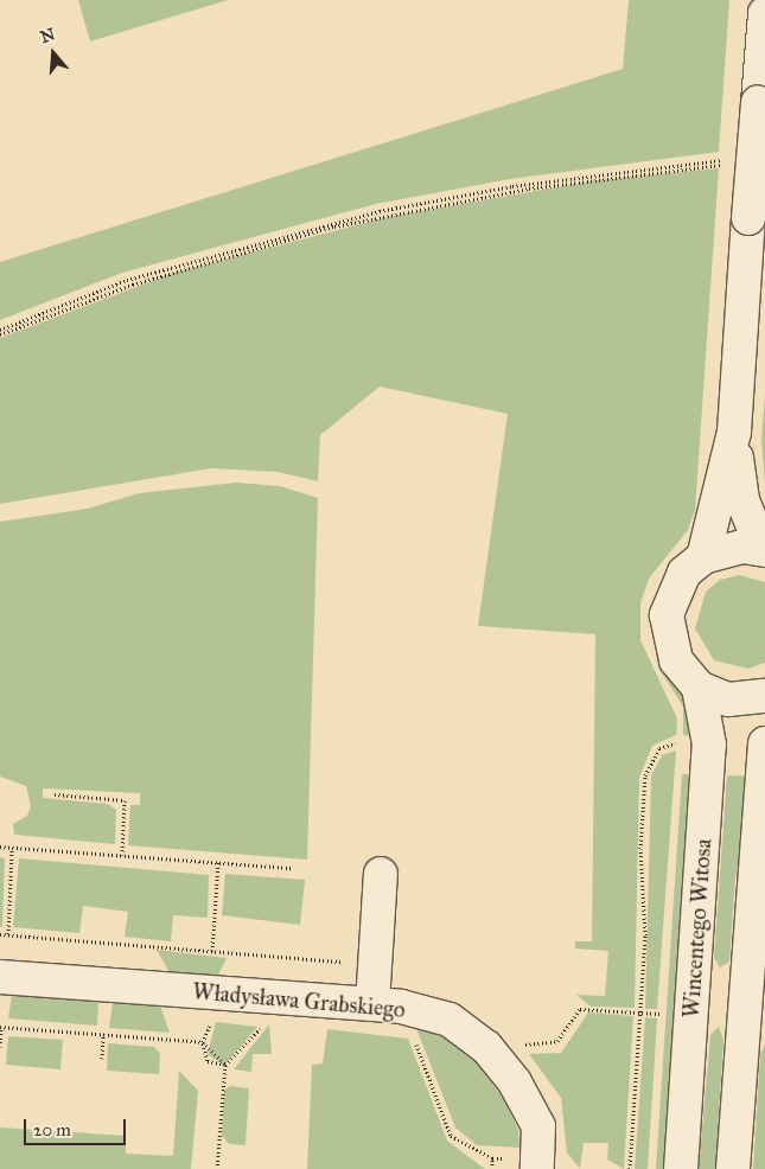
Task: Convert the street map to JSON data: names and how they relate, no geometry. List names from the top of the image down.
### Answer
{
  "streets": {
    "street": ["Wincentego Witosa", "Władysława Grabskiego"]
  },
  "scale_bar": "20 m",
  "north": "top"
}
